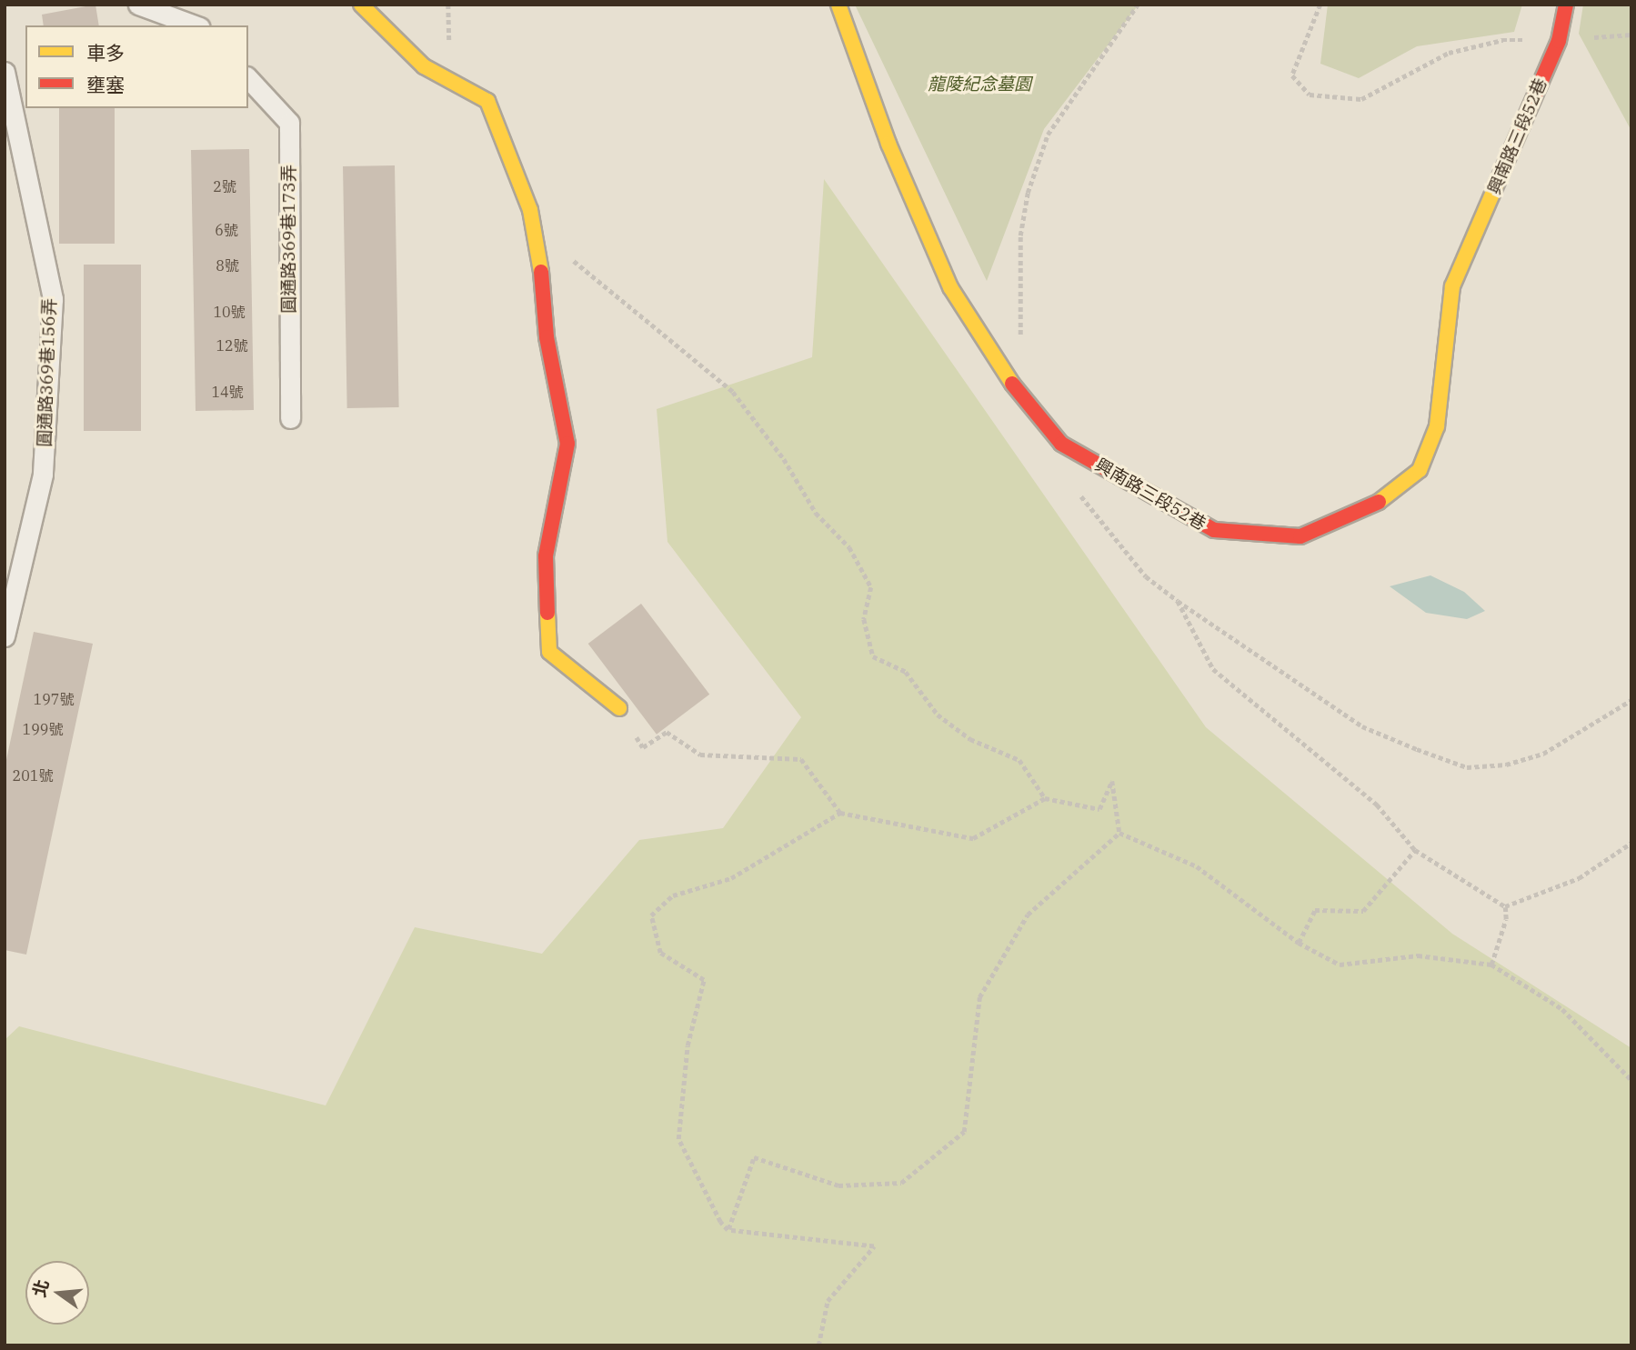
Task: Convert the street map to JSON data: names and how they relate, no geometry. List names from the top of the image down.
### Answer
{
  "streets": {
    "street": ["興南路三段52巷"],
    "lane": ["圓通路369巷173弄", "圓通路369巷156弄"]
  },
  "parks": ["龍陵紀念墓園"],
  "house_numbers": [
    "2號",
    "6號",
    "8號",
    "10號",
    "12號",
    "14號",
    "197號",
    "199號",
    "201號"
  ],
  "legend": ["車多", "壅塞"],
  "north": "left"
}
